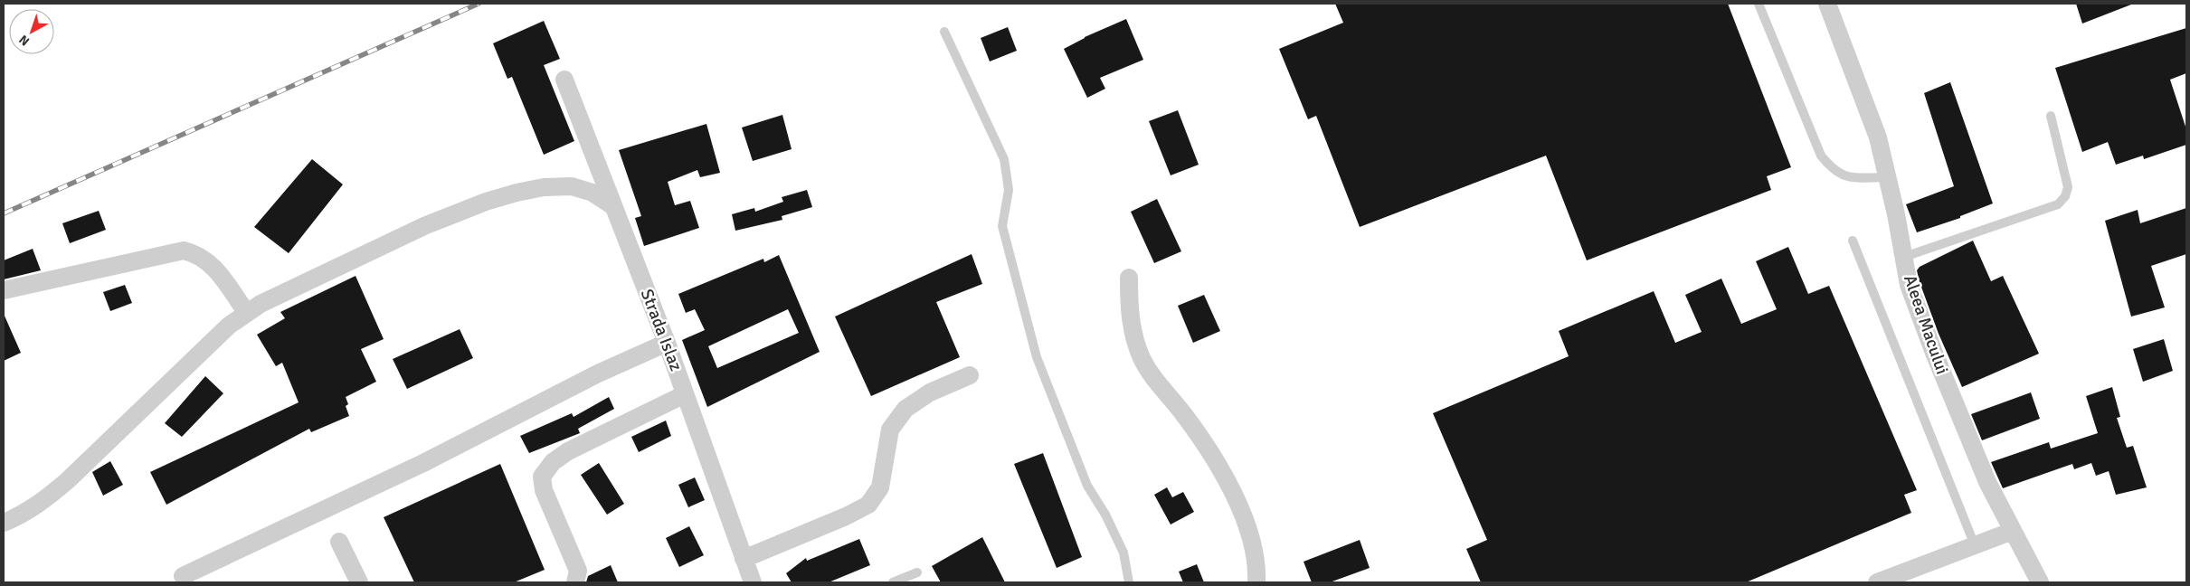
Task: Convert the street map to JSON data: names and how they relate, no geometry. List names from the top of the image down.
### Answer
{
  "streets": {
    "street": ["Aleea Macului", "Strada Islaz"]
  },
  "north": "bottom left"
}
